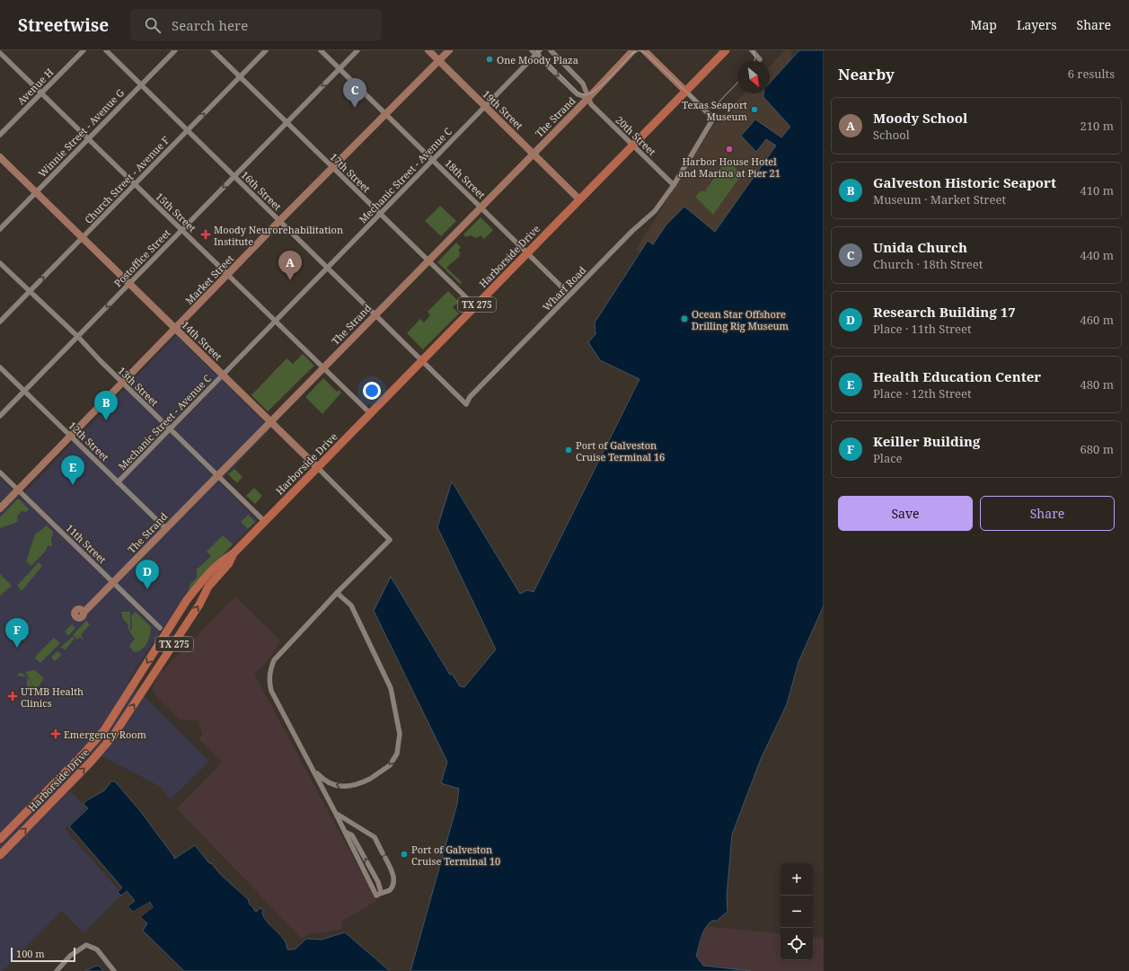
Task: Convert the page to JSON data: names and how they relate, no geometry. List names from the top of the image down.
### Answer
{
  "streets": {
    "main road": [
      "19th Street",
      "The Strand",
      "Harborside Drive",
      "Market Street",
      "TX 275",
      "14th Street"
    ],
    "street": [
      "Avenue H",
      "Winnie Street - Avenue G",
      "20th Street",
      "17th Street",
      "Mechanic Street - Avenue C",
      "18th Street",
      "Church Street - Avenue F",
      "16th Street",
      "15th Street",
      "Postoffice Street",
      "Wharf Road",
      "13th Street",
      "12th Street",
      "11th Street"
    ]
  },
  "crossings": [
    ["Avenue H", "15th Street"],
    ["19th Street", "The Strand"],
    ["19th Street", "Mechanic Street - Avenue C"],
    ["19th Street", "Harborside Drive"],
    ["19th Street", "Market Street"],
    ["The Strand", "20th Street"],
    ["The Strand", "17th Street"],
    ["The Strand", "18th Street"],
    ["The Strand", "16th Street"],
    ["The Strand", "15th Street"],
    ["The Strand", "14th Street"],
    ["The Strand", "13th Street"],
    ["The Strand", "12th Street"],
    ["The Strand", "11th Street"],
    ["Winnie Street - Avenue G", "16th Street"],
    ["Winnie Street - Avenue G", "15th Street"],
    ["Winnie Street - Avenue G", "14th Street"],
    ["20th Street", "Mechanic Street - Avenue C"],
    ["20th Street", "Harborside Drive"],
    ["20th Street", "Wharf Road"],
    ["17th Street", "Mechanic Street - Avenue C"],
    ["17th Street", "Church Street - Avenue F"],
    ["17th Street", "Harborside Drive"],
    ["17th Street", "Postoffice Street"],
    ["17th Street", "Market Street"],
    ["Mechanic Street - Avenue C", "18th Street"],
    ["Mechanic Street - Avenue C", "16th Street"],
    ["Mechanic Street - Avenue C", "15th Street"],
    ["Mechanic Street - Avenue C", "14th Street"],
    ["Mechanic Street - Avenue C", "13th Street"],
    ["Mechanic Street - Avenue C", "12th Street"],
    ["18th Street", "Harborside Drive"],
    ["18th Street", "Postoffice Street"],
    ["18th Street", "Market Street"],
    ["Church Street - Avenue F", "16th Street"],
    ["Church Street - Avenue F", "15th Street"],
    ["Church Street - Avenue F", "14th Street"],
    ["Church Street - Avenue F", "13th Street"],
    ["16th Street", "Harborside Drive"],
    ["16th Street", "Postoffice Street"],
    ["16th Street", "Market Street"],
    ["16th Street", "Wharf Road"],
    ["15th Street", "Harborside Drive"],
    ["15th Street", "Postoffice Street"],
    ["15th Street", "Market Street"],
    ["Harborside Drive", "Wharf Road"],
    ["Harborside Drive", "14th Street"],
    ["Harborside Drive", "13th Street"],
    ["Postoffice Street", "14th Street"],
    ["Postoffice Street", "13th Street"],
    ["Postoffice Street", "12th Street"],
    ["Market Street", "14th Street"],
    ["Market Street", "13th Street"],
    ["Market Street", "12th Street"],
    ["Market Street", "11th Street"]
  ],
  "one_way": ["Church Street - Avenue F", "Postoffice Street"],
  "places": {
    "other": [
      "One Moody Plaza",
      "Texas Seaport Museum",
      "Harbor House Hotel and Marina at Pier 21",
      "Ocean Star Offshore Drilling Rig Museum",
      "Port of Galveston Cruise Terminal 16",
      "Port of Galveston Cruise Terminal 10"
    ],
    "health": ["Moody Neurorehabilitation Institute", "UTMB Health Clinics", "Emergency Room"]
  },
  "scale_bar": "100 m",
  "north": "bottom right",
  "page": {
    "header": "Streetwise",
    "search": "Search here",
    "nav": ["Map", "Layers", "Share"],
    "heading": ["Nearby", "6 results"],
    "pins": [
      "C",
      "A",
      "B",
      "E",
      "D",
      "F"
    ],
    "list": [
      {
        "mark": "A",
        "name": "Moody School",
        "note": "School",
        "value": "210 m"
      },
      {
        "mark": "B",
        "name": "Galveston Historic Seaport",
        "note": "Museum · Market Street",
        "value": "410 m"
      },
      {
        "mark": "C",
        "name": "Unida Church",
        "note": "Church · 18th Street",
        "value": "440 m"
      },
      {
        "mark": "D",
        "name": "Research Building 17",
        "note": "Place · 11th Street",
        "value": "460 m"
      },
      {
        "mark": "E",
        "name": "Health Education Center",
        "note": "Place · 12th Street",
        "value": "480 m"
      },
      {
        "mark": "F",
        "name": "Keiller Building",
        "note": "Place",
        "value": "680 m"
      }
    ],
    "buttons": ["Save", "Share"],
    "map_buttons": ["+", "−"],
    "scale": "100 m"
  }
}
